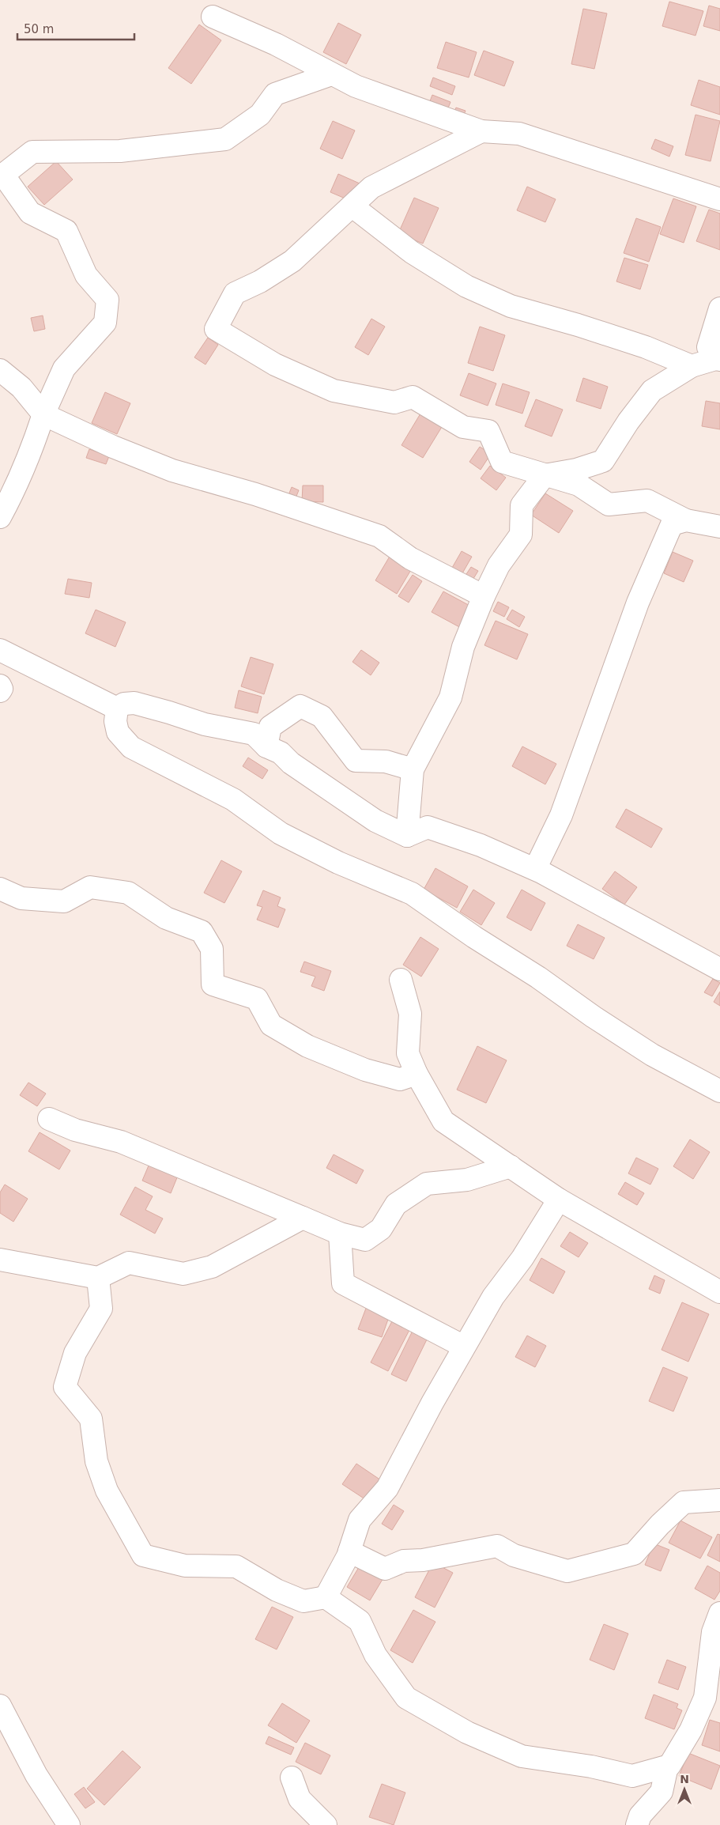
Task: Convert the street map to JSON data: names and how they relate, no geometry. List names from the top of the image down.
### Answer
{
  "scale_bar": "50 m",
  "north": "top"
}
